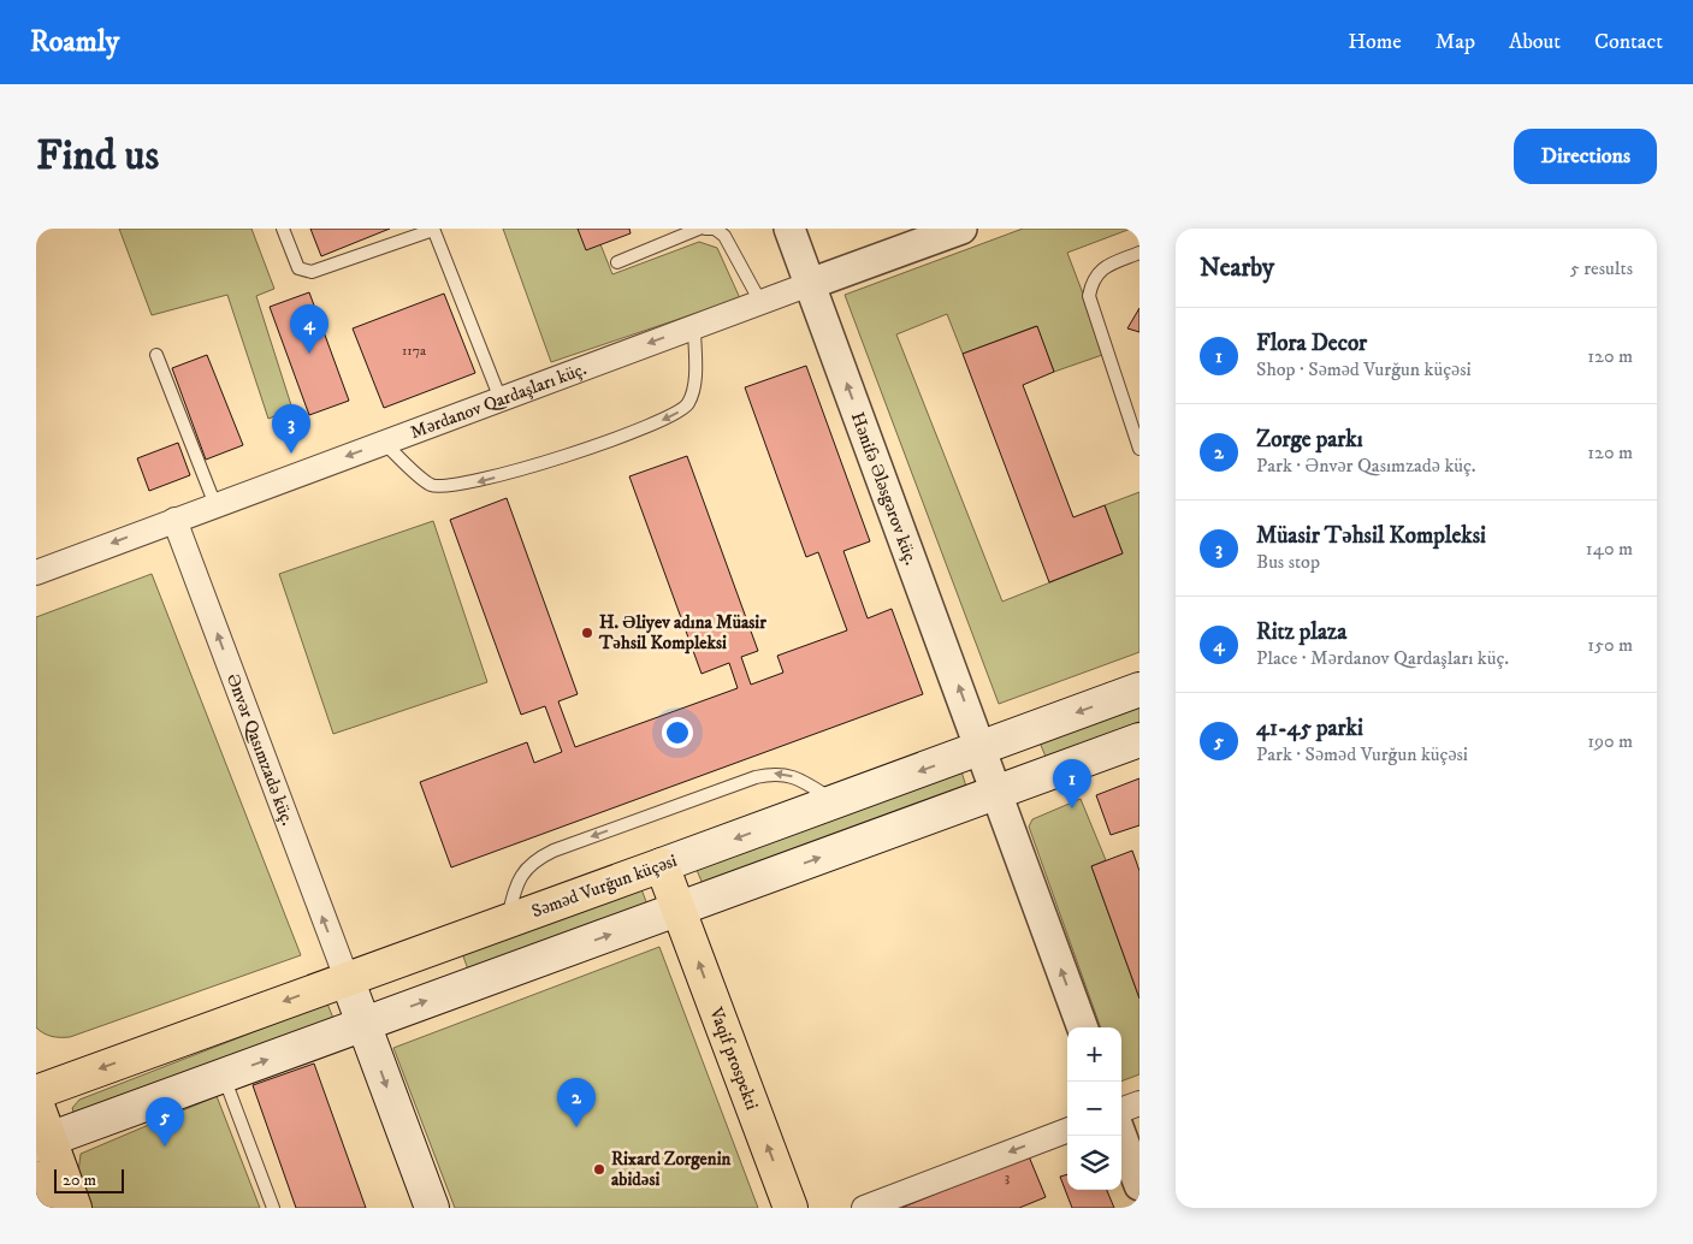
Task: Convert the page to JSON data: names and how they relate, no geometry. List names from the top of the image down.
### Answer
{
  "streets": {
    "main road": ["Səməd Vurğun küçəsi", "Vaqif prospekti"],
    "street": ["Mərdanov Qardaşları küç.", "Hənifə Ələsgərov küç.", "Ənvər Qasımzadə küç."]
  },
  "crossings": [
    ["Mərdanov Qardaşları küç.", "Hənifə Ələsgərov küç."],
    ["Mərdanov Qardaşları küç.", "Ənvər Qasımzadə küç."],
    ["Hənifə Ələsgərov küç.", "Səməd Vurğun küçəsi"],
    ["Ənvər Qasımzadə küç.", "Səməd Vurğun küçəsi"],
    ["Səməd Vurğun küçəsi", "Vaqif prospekti"]
  ],
  "one_way": [
    "Mərdanov Qardaşları küç.",
    "Hənifə Ələsgərov küç.",
    "Ənvər Qasımzadə küç.",
    "Vaqif prospekti"
  ],
  "places": ["H. Əliyev adına Müasir Təhsil Kompleksi", "Rixard Zorgenin abidəsi"],
  "house_numbers": ["117a", "3"],
  "scale_bar": "20 m",
  "page": {
    "header": "Roamly",
    "nav": [
      "Home",
      "Map",
      "About",
      "Contact"
    ],
    "buttons": "Directions",
    "title": "Find us",
    "heading": ["Nearby", "5 results"],
    "pins": [
      "4",
      "3",
      "1",
      "2",
      "5"
    ],
    "list": [
      {
        "mark": "1",
        "name": "Flora Decor",
        "note": "Shop · Səməd Vurğun küçəsi",
        "value": "120 m"
      },
      {
        "mark": "2",
        "name": "Zorge parkı",
        "note": "Park · Ənvər Qasımzadə küç.",
        "value": "120 m"
      },
      {
        "mark": "3",
        "name": "Müasir Təhsil Kompleksi",
        "note": "Bus stop",
        "value": "140 m"
      },
      {
        "mark": "4",
        "name": "Ritz plaza",
        "note": "Place · Mərdanov Qardaşları küç.",
        "value": "150 m"
      },
      {
        "mark": "5",
        "name": "41-45 parki",
        "note": "Park · Səməd Vurğun küçəsi",
        "value": "190 m"
      }
    ],
    "map_buttons": ["+", "−"],
    "scale": "20 m"
  }
}
